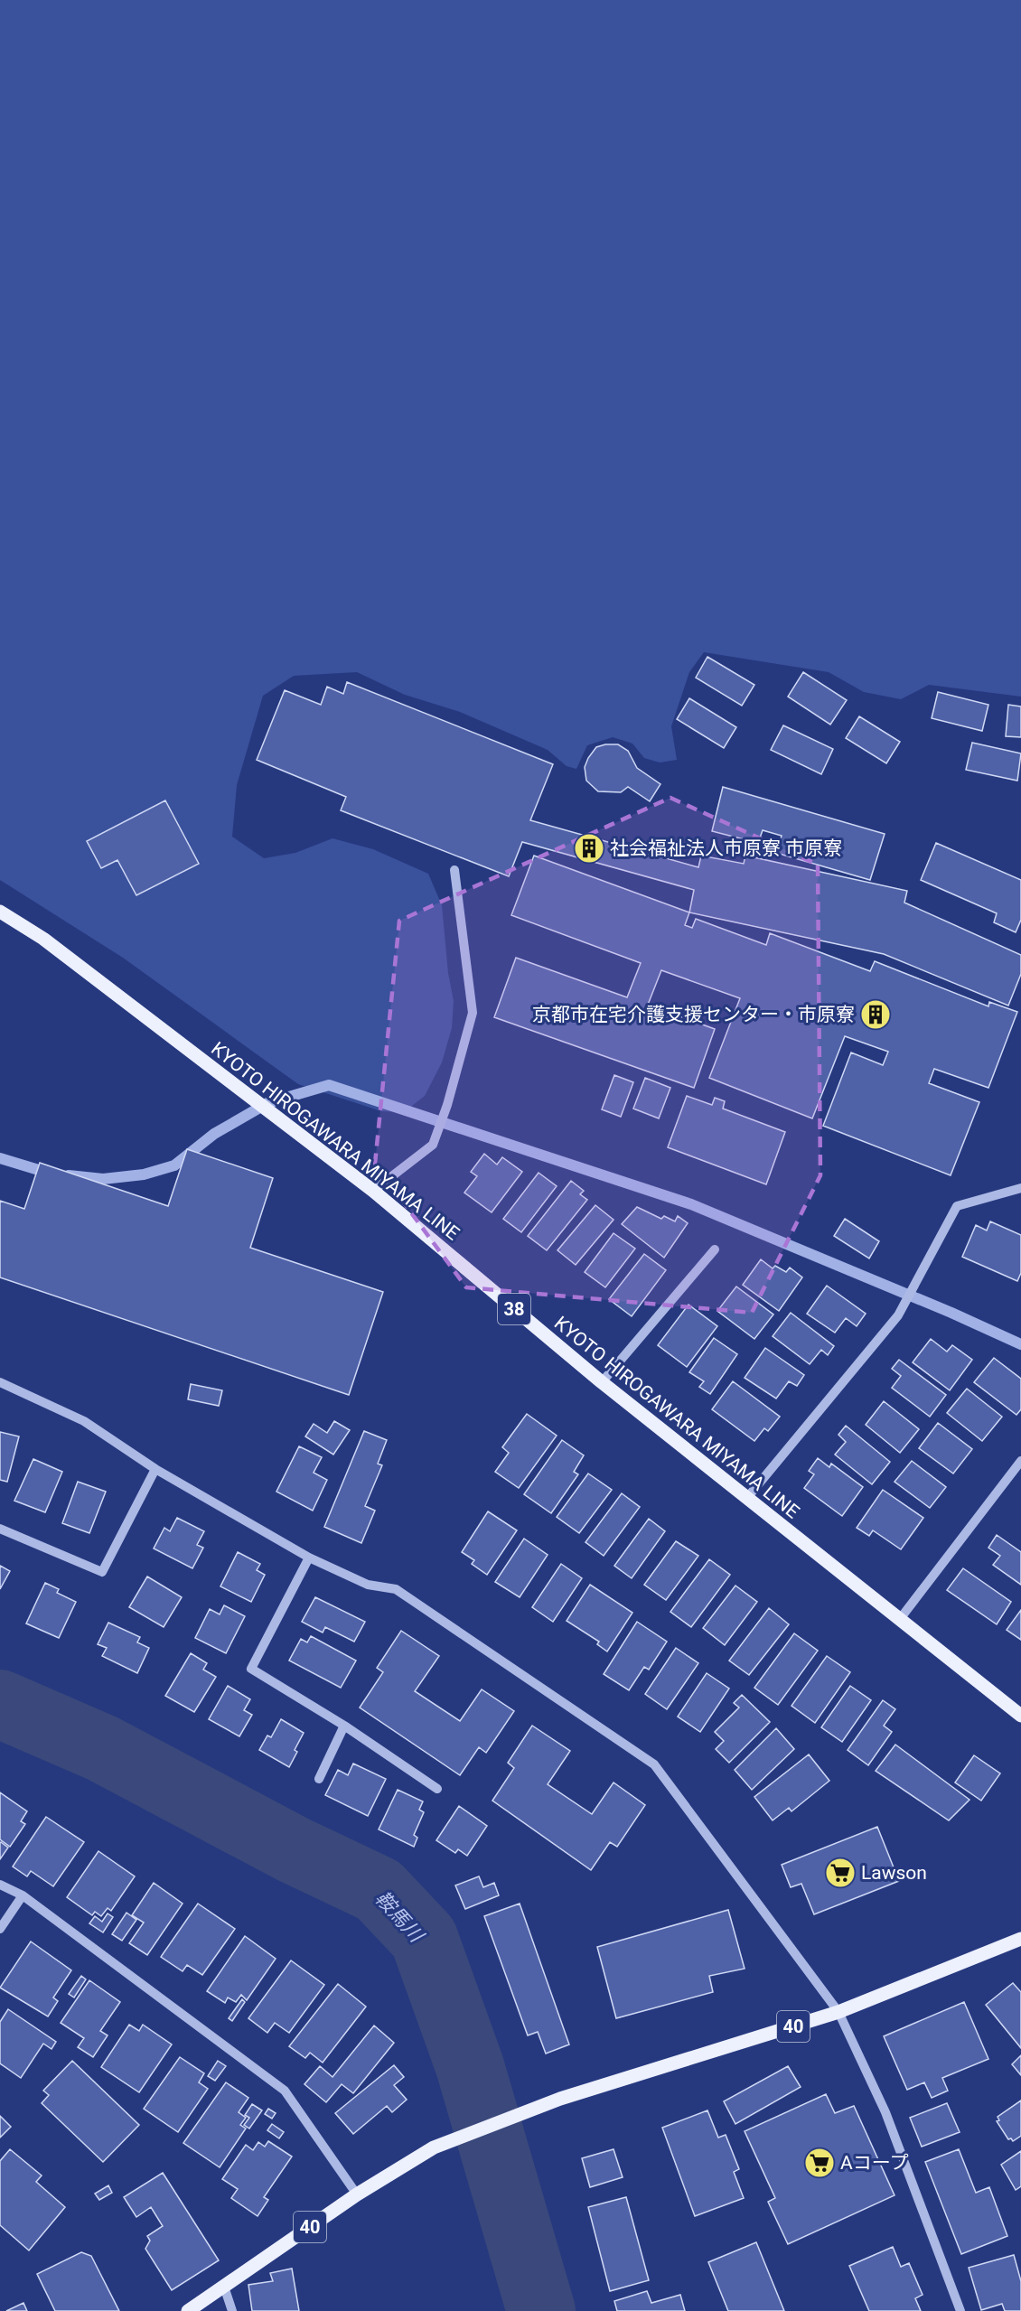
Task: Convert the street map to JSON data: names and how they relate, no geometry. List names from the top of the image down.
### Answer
{
  "streets": {
    "main road": ["KYOTO HIROGAWARA MIYAMA LINE", "38", "40"]
  },
  "water": ["鞍馬川"],
  "places": {
    "building": ["社会福祉法人市原寮 市原寮", "京都市在宅介護支援センター・市原寮"],
    "supermarket": ["Lawson", "Aコープ"]
  }
}
